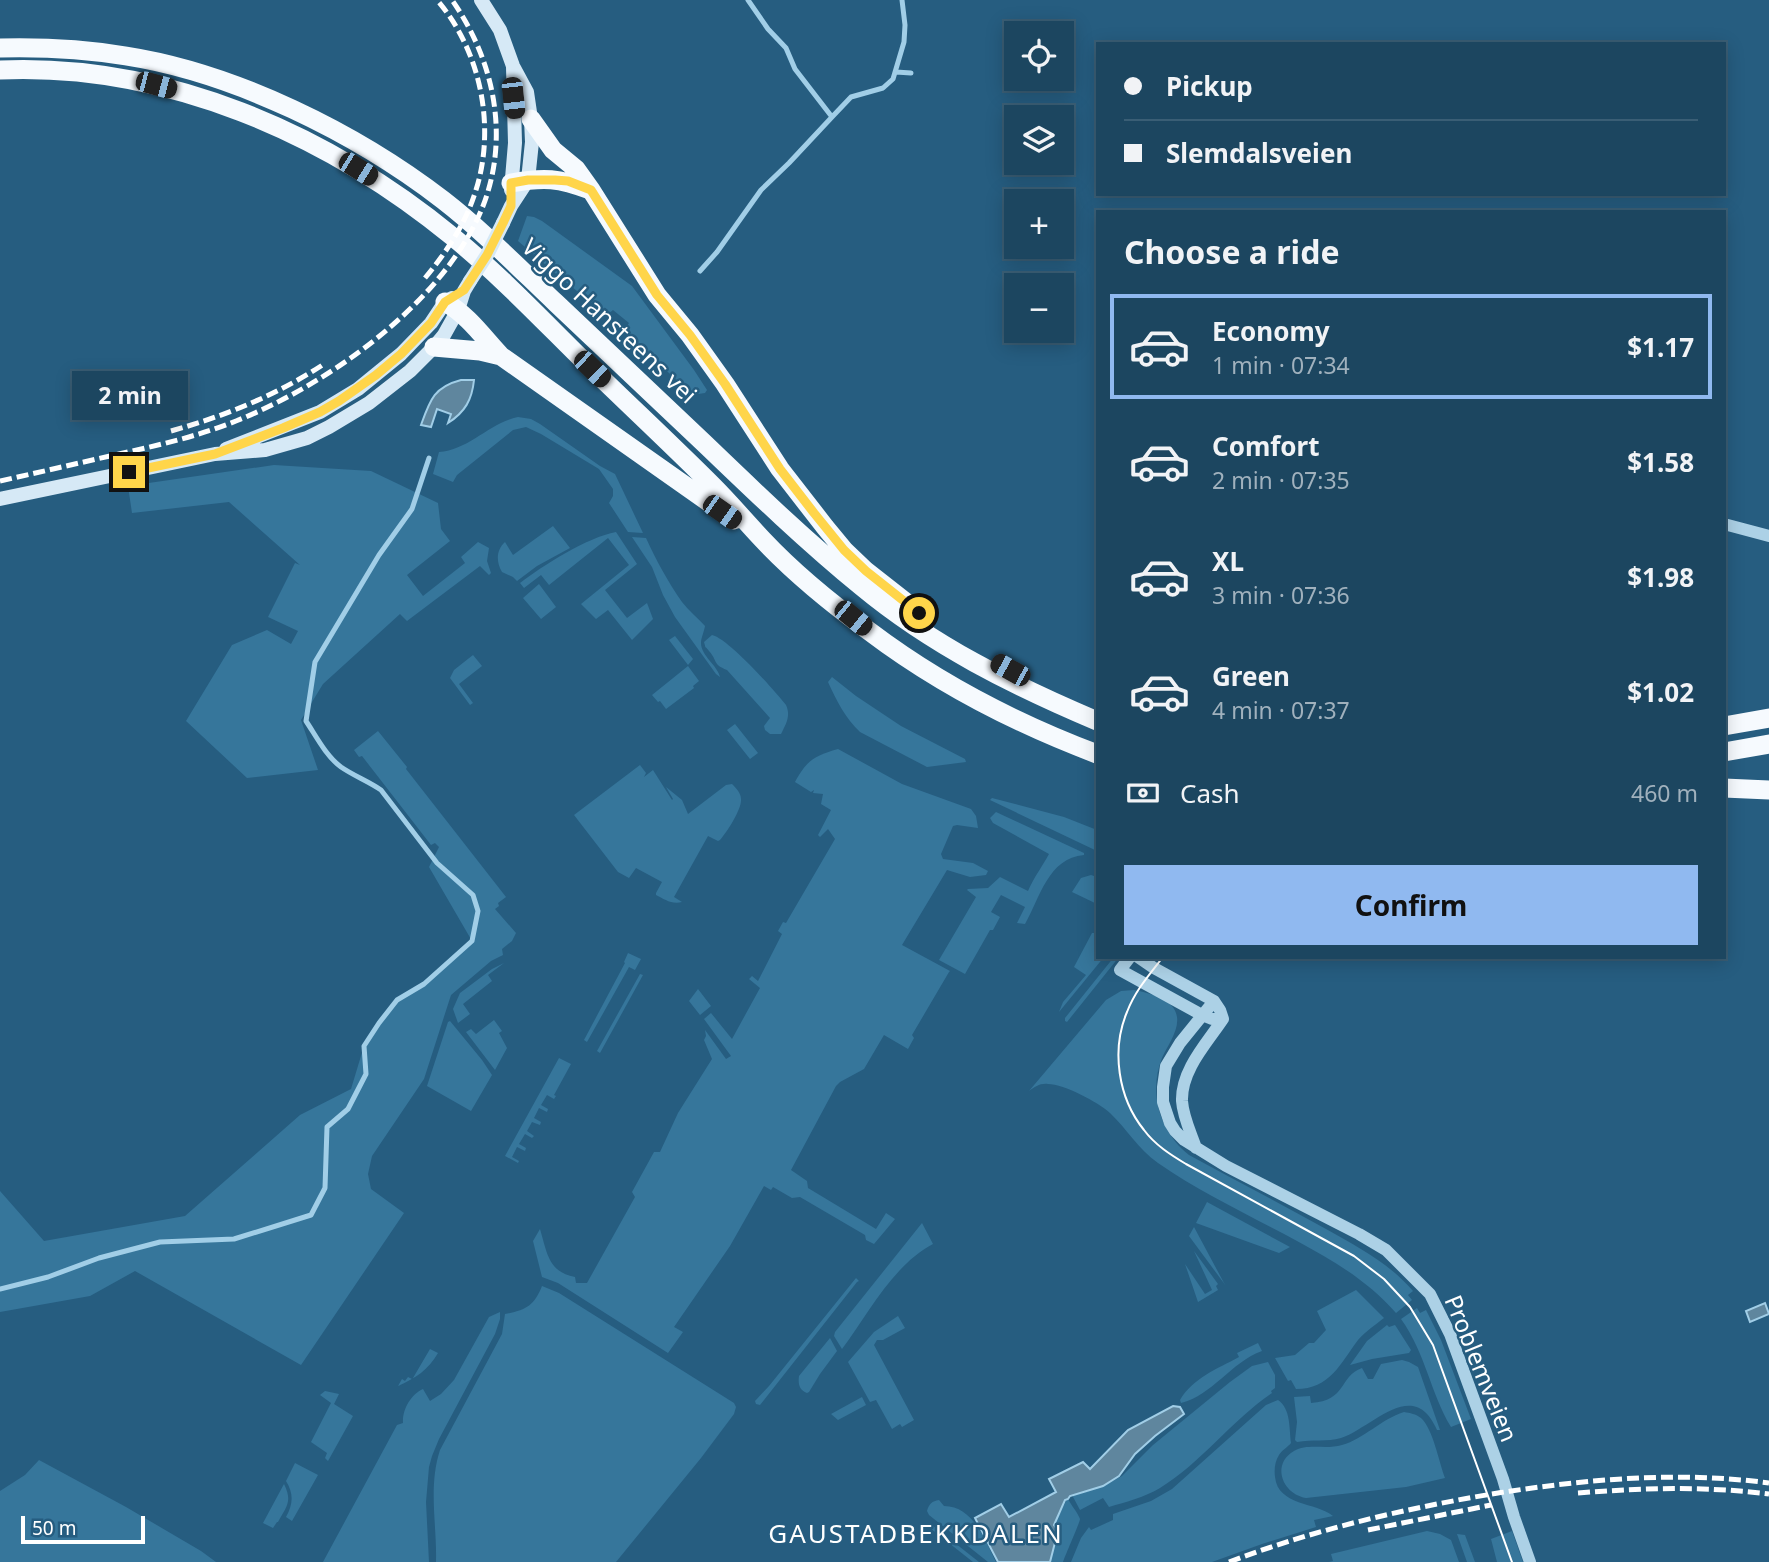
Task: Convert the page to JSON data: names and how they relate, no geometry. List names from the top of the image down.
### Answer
{
  "streets": {
    "highway": ["Viggo Hansteens vei"],
    "street": ["Problemveien"]
  },
  "districts": ["GAUSTADBEKKDALEN"],
  "scale_bar": "50 m",
  "page": {
    "map_buttons": ["+", "−"],
    "banner": ["Pickup", "Slemdalsveien"],
    "heading": "Choose a ride",
    "list": [
      {
        "name": "Economy",
        "note": "1 min · 07:34",
        "value": "$1.17"
      },
      {
        "name": "Comfort",
        "note": "2 min · 07:35",
        "value": "$1.58"
      },
      {
        "name": "XL",
        "note": "3 min · 07:36",
        "value": "$1.98"
      },
      {
        "name": "Green",
        "note": "4 min · 07:37",
        "value": "$1.02"
      }
    ],
    "bubble": "2 min",
    "pay": ["Cash", "460 m"],
    "buttons": "Confirm",
    "scale": "50 m"
  }
}
